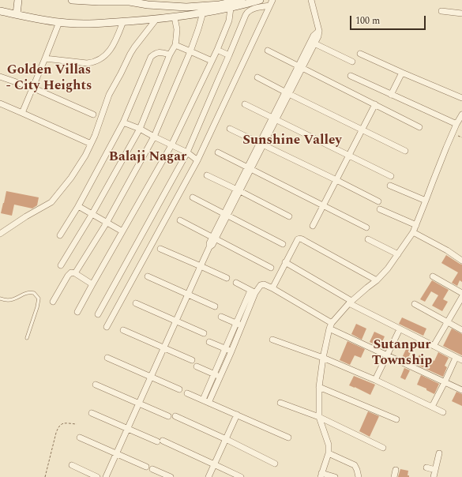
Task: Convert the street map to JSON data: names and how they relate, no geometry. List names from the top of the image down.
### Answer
{
  "districts": [
    "Golden Villas - City Heights",
    "Sunshine Valley",
    "Balaji Nagar",
    "Sutanpur Township"
  ],
  "scale_bar": "100 m"
}
